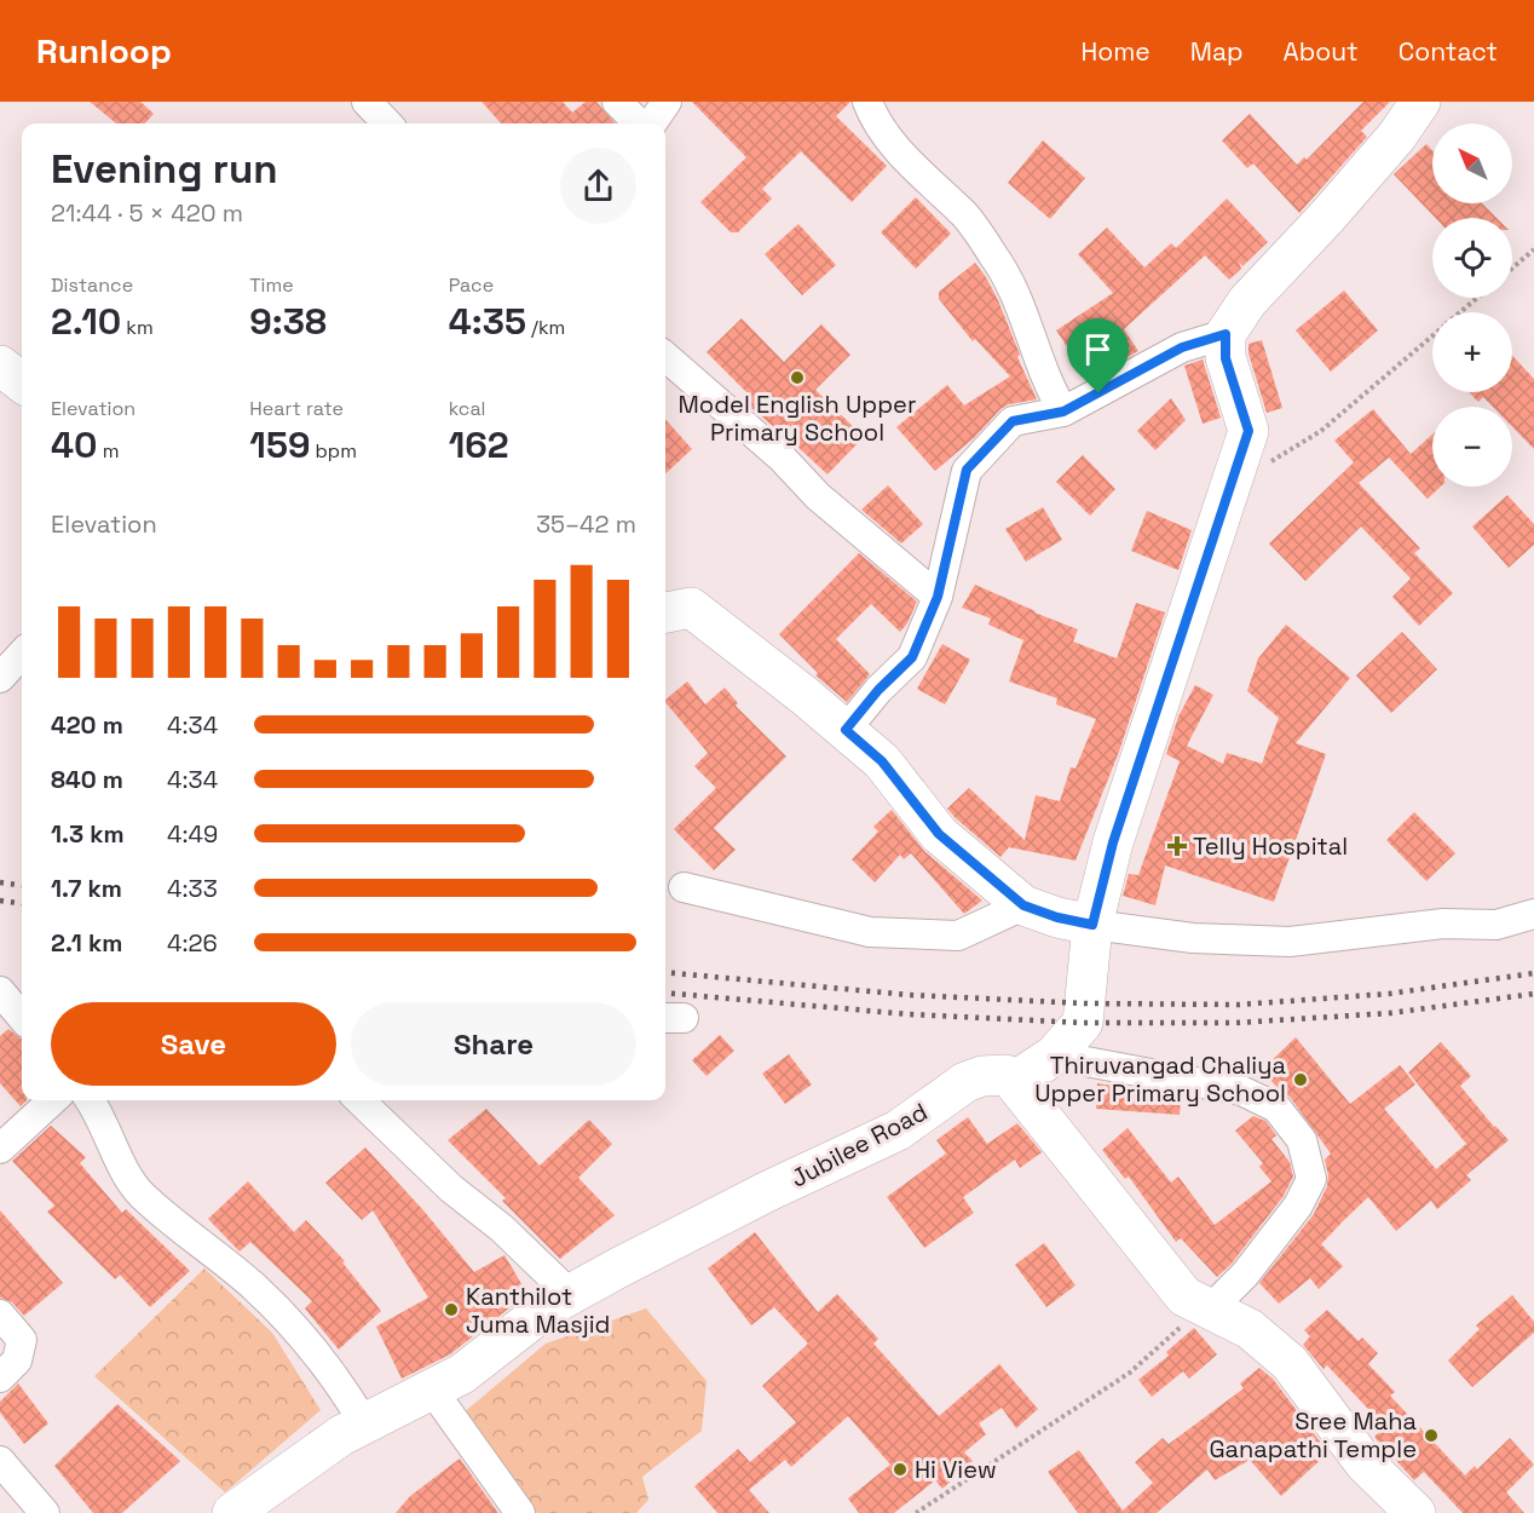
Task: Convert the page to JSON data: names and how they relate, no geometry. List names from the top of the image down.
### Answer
{
  "streets": {
    "street": ["Jubilee Road"]
  },
  "places": {
    "other": [
      "Model English Upper Primary School",
      "Thiruvangad Chaliya Upper Primary School",
      "Kanthilot Juma Masjid",
      "Sree Maha Ganapathi Temple",
      "Hi View"
    ],
    "health": ["Telly Hospital"]
  },
  "north": "top left",
  "page": {
    "header": "Runloop",
    "nav": [
      "Home",
      "Map",
      "About",
      "Contact"
    ],
    "map_buttons": ["+", "−"],
    "heading": ["Evening run", "21:44 · 5 × 420 m"],
    "stats": [
      ["Distance", "2.10 km"],
      ["Time", "9:38"],
      ["Pace", "4:35 /km"],
      ["Elevation", "40 m"],
      ["Heart rate", "159 bpm"],
      ["kcal", "162"]
    ],
    "chart": ["Elevation", "35–42 m"],
    "list": [
      {
        "name": "420 m",
        "note": "4:34"
      },
      {
        "name": "840 m",
        "note": "4:34"
      },
      {
        "name": "1.3 km",
        "note": "4:49"
      },
      {
        "name": "1.7 km",
        "note": "4:33"
      },
      {
        "name": "2.1 km",
        "note": "4:26"
      }
    ],
    "buttons": ["Save", "Share"]
  }
}
